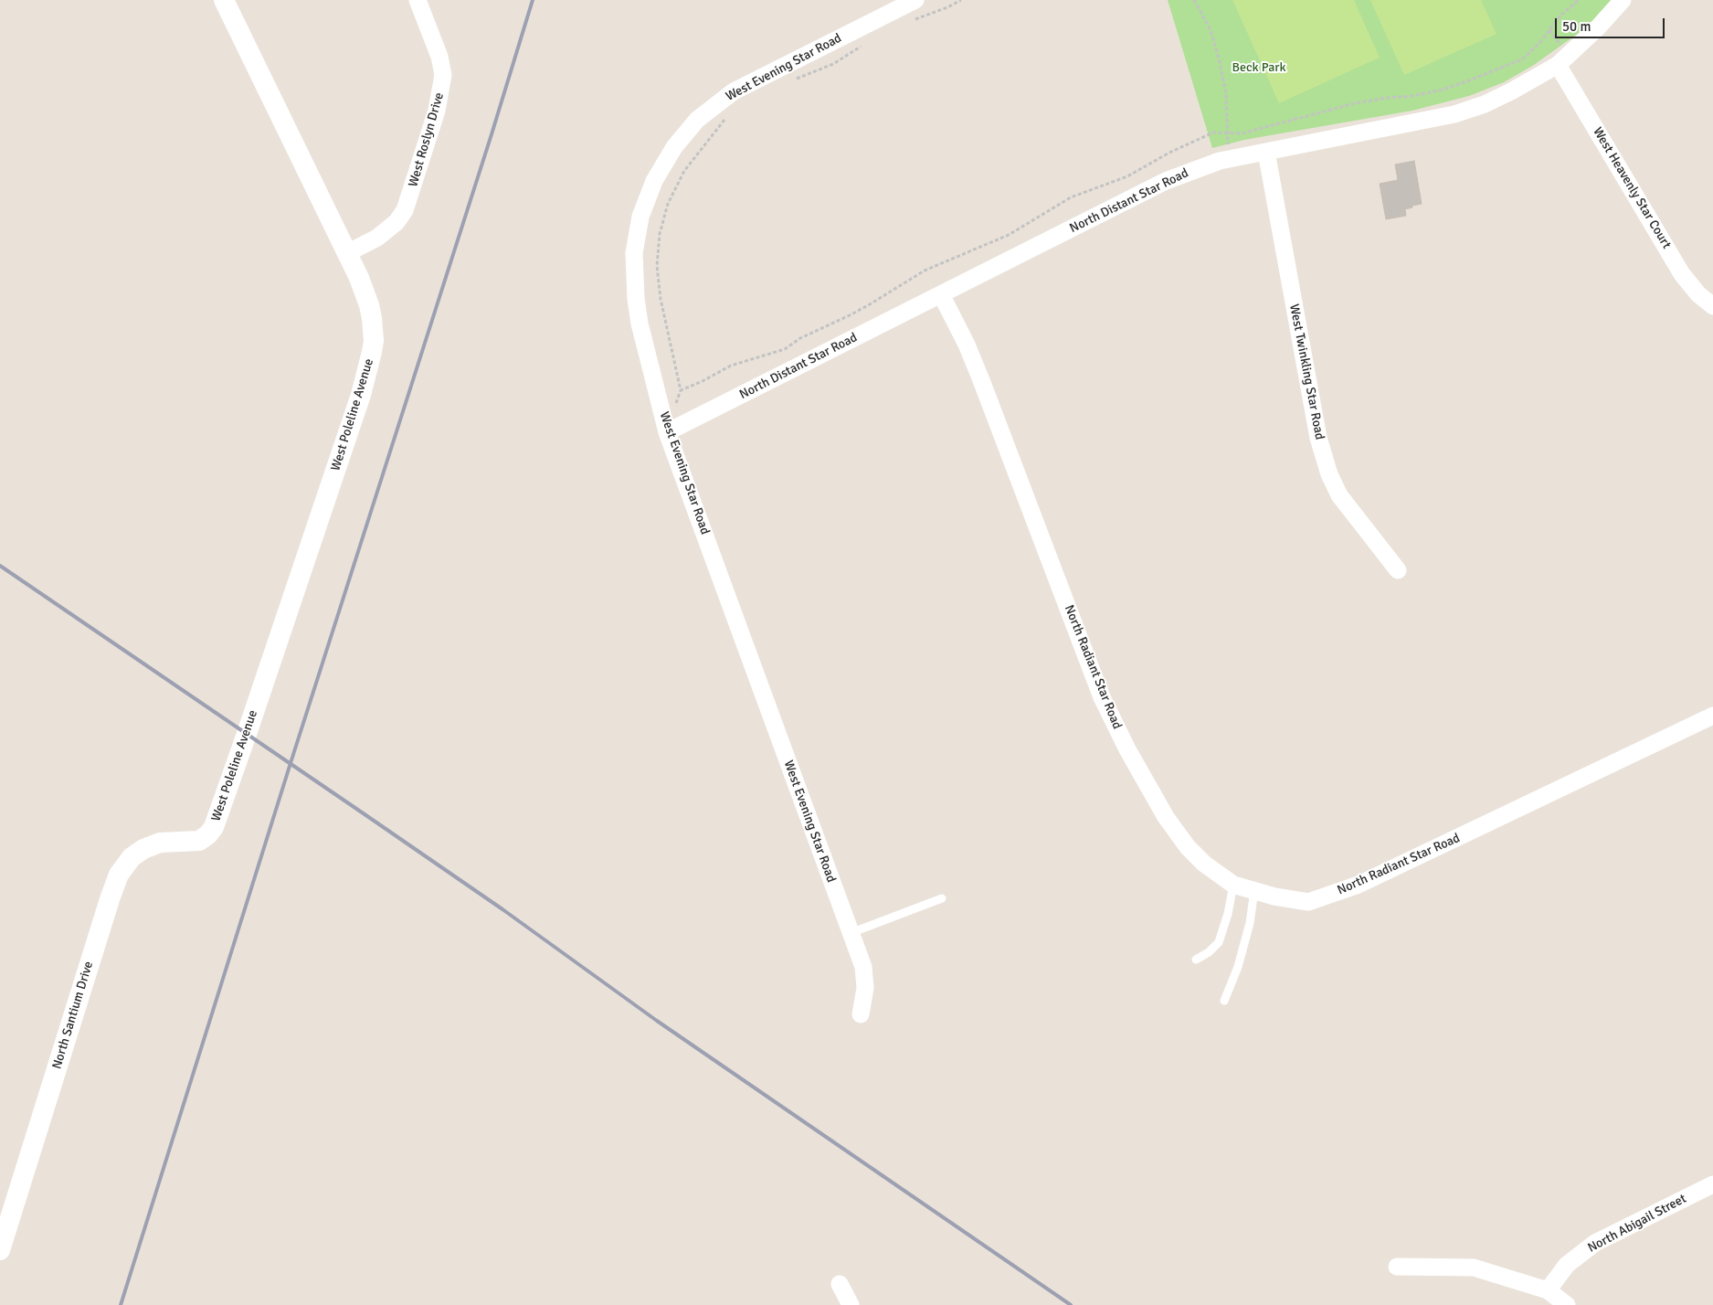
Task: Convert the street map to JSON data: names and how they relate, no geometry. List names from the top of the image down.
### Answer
{
  "streets": {
    "street": [
      "West Evening Star Road",
      "West Roslyn Drive",
      "West Heavenly Star Court",
      "North Distant Star Road",
      "West Twinkling Star Road",
      "West Poleline Avenue",
      "North Radiant Star Road",
      "North Santium Drive",
      "North Abigail Street"
    ]
  },
  "crossings": [
    ["West Evening Star Road", "North Distant Star Road"],
    ["West Roslyn Drive", "West Poleline Avenue"],
    ["West Heavenly Star Court", "North Distant Star Road"],
    ["North Distant Star Road", "West Twinkling Star Road"],
    ["North Distant Star Road", "North Radiant Star Road"],
    ["West Poleline Avenue", "North Santium Drive"]
  ],
  "parks": ["Beck Park"],
  "scale_bar": "50 m"
}
